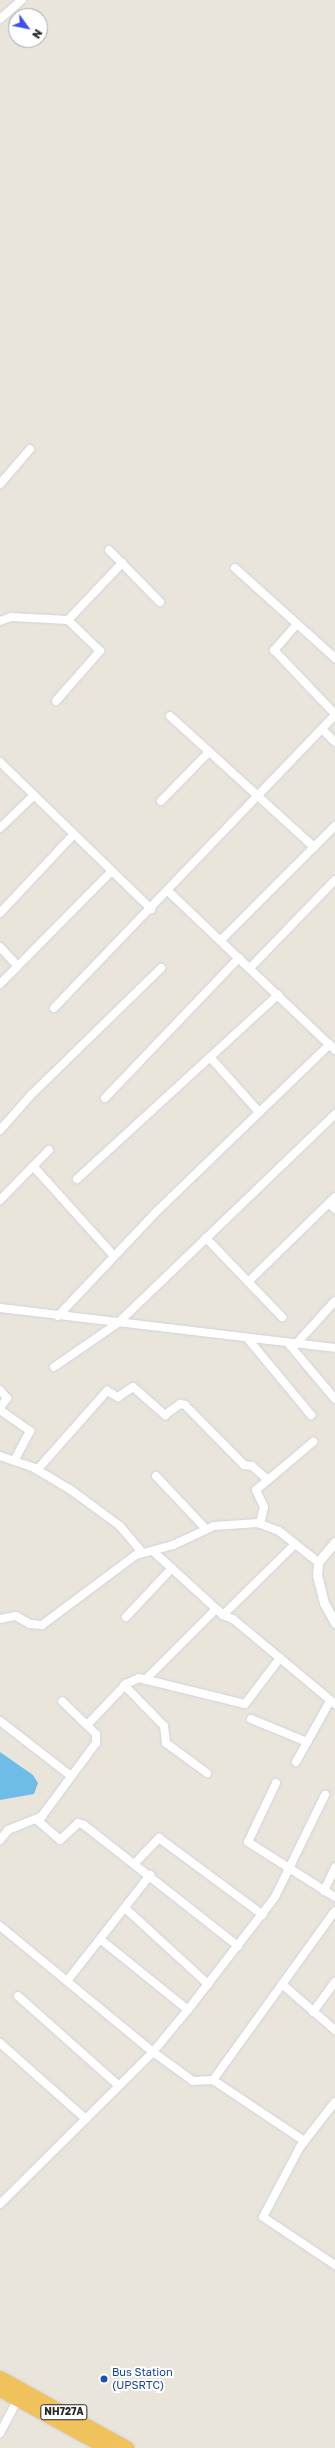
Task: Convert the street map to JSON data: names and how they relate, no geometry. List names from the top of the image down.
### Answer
{
  "streets": {
    "highway": ["NH727A"]
  },
  "places": ["Bus Station (UPSRTC)"],
  "north": "bottom right"
}
